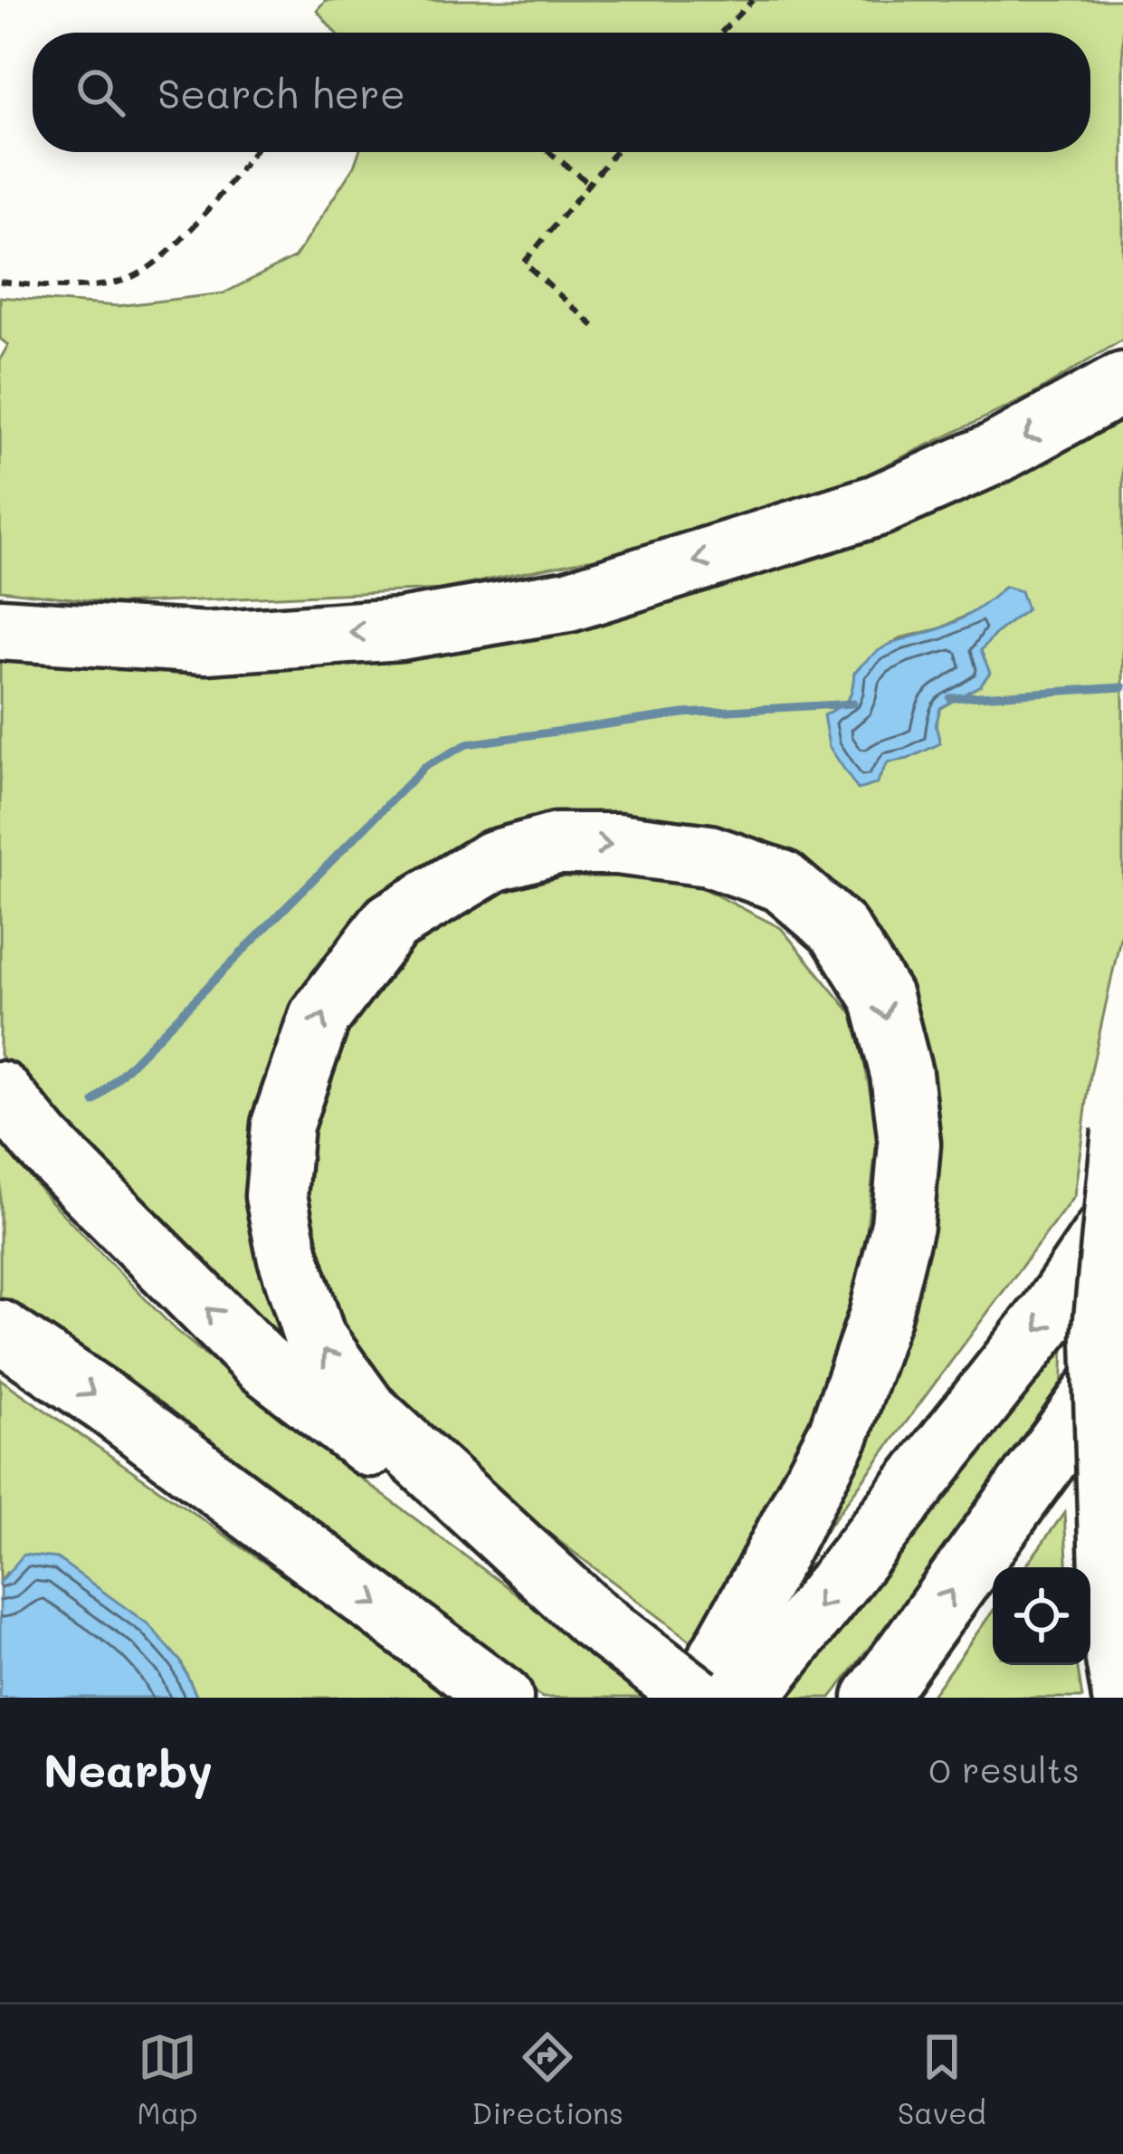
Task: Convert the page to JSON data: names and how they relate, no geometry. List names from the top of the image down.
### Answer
{
  "page": {
    "search": "Search here",
    "heading": ["Nearby", "0 results"],
    "nav": ["Map", "Directions", "Saved"]
  }
}
